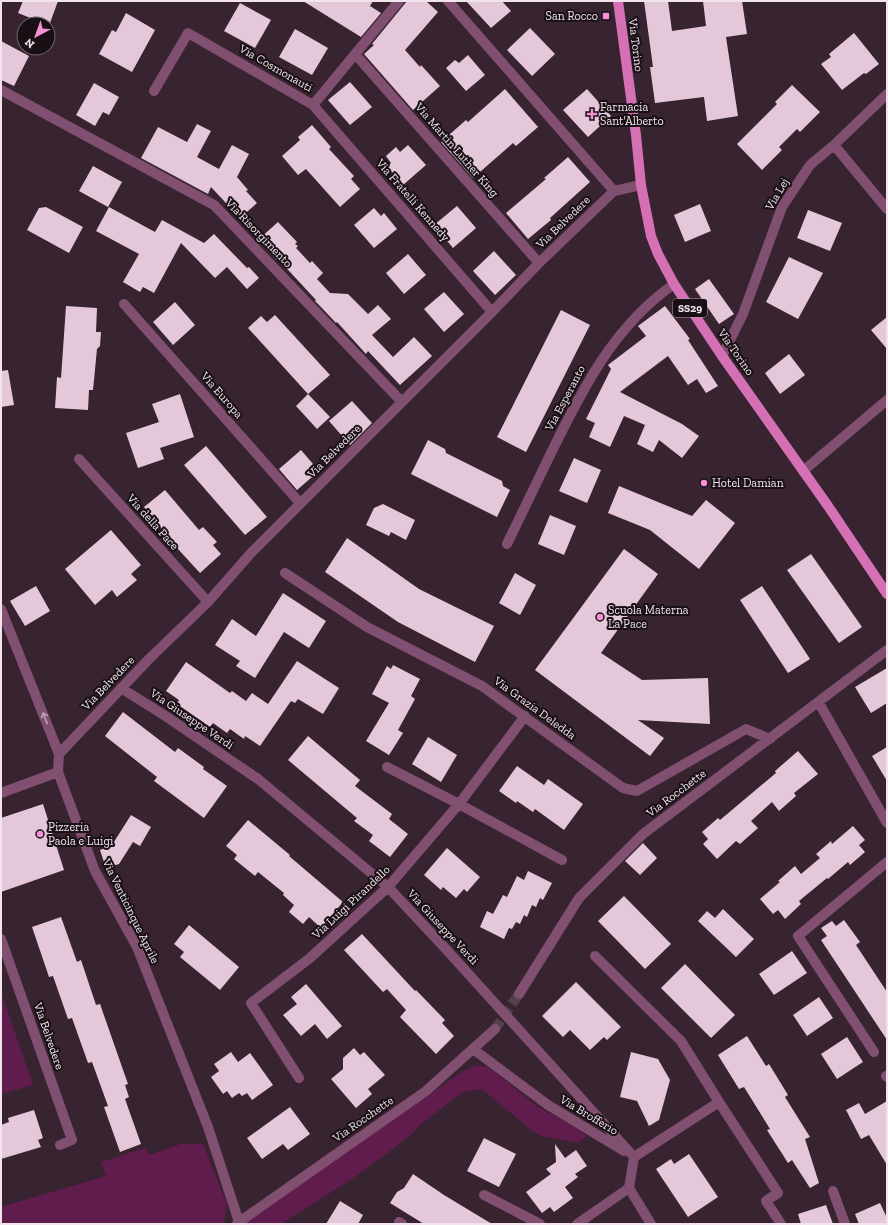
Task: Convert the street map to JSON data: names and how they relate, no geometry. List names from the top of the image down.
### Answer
{
  "streets": {
    "main road": ["Via Torino", "SS29"],
    "street": [
      "Via Cosmonauti",
      "Via Martin Luther King",
      "Via Lej",
      "Via Fratelli Kennedy",
      "Via Belvedere",
      "Via Risorgimento",
      "Via Europa",
      "Via Esperanto",
      "Via della Pace",
      "Via Grazia Deledda",
      "Via Giuseppe Verdi",
      "Via Rocchette",
      "Via Luigi Pirandello",
      "Via Venticinque Aprile",
      "Via Brofferio"
    ]
  },
  "crossings": [
    ["Via Torino", "Via Lej"],
    ["Via Torino", "Via Esperanto"],
    ["Via Cosmonauti", "Via Martin Luther King"],
    ["Via Cosmonauti", "Via Fratelli Kennedy"],
    ["Via Martin Luther King", "Via Belvedere"],
    ["Via Fratelli Kennedy", "Via Belvedere"],
    ["Via Belvedere", "Via Risorgimento"],
    ["Via Belvedere", "Via Europa"],
    ["Via Belvedere", "Via della Pace"],
    ["Via Belvedere", "Via Giuseppe Verdi"],
    ["Via Belvedere", "Via Venticinque Aprile"],
    ["Via Grazia Deledda", "Via Rocchette"],
    ["Via Grazia Deledda", "Via Luigi Pirandello"],
    ["Via Giuseppe Verdi", "Via Luigi Pirandello"],
    ["Via Giuseppe Verdi", "Via Brofferio"],
    ["Via Rocchette", "Via Venticinque Aprile"],
    ["Via Rocchette", "Via Brofferio"]
  ],
  "places": {
    "transit": ["San Rocco"],
    "health": ["Farmacia Sant'Alberto"],
    "other": ["Hotel Damian", "Scuola Materna La Pace", "Pizzeria Paola e Luigi"]
  },
  "north": "bottom left"
}
